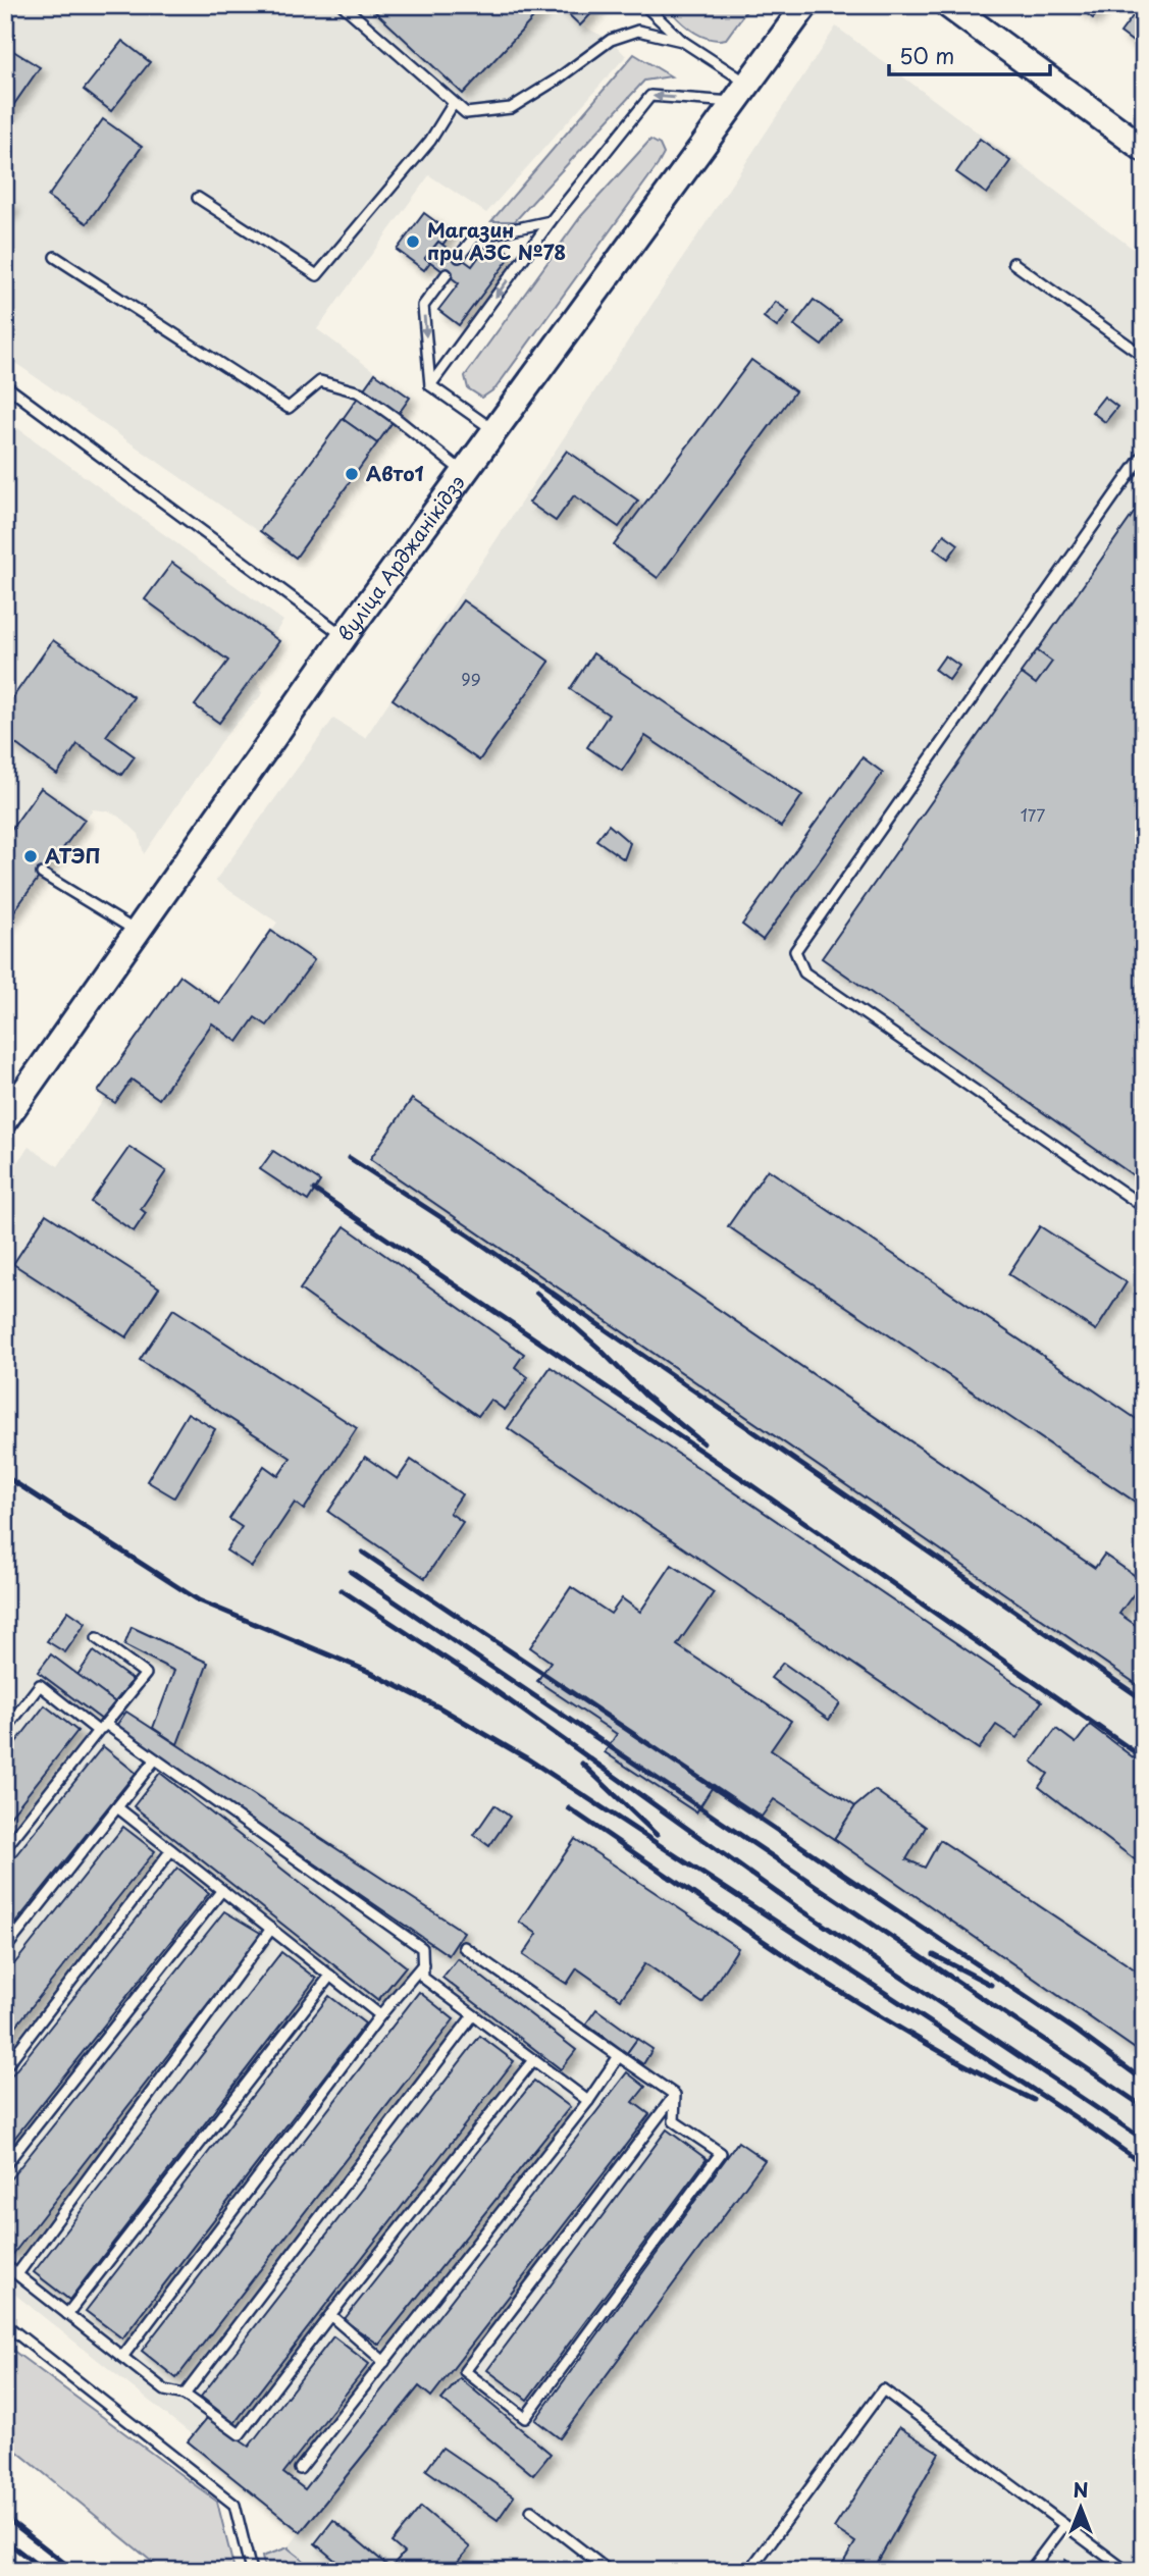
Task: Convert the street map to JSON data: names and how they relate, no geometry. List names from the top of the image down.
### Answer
{
  "streets": {
    "main road": ["вуліца Арджанікідзэ"]
  },
  "places": ["Магазин при АЗС №78", "Авто1", "АТЭП"],
  "house_numbers": ["99", "177"],
  "scale_bar": "50 m",
  "north": "top"
}
